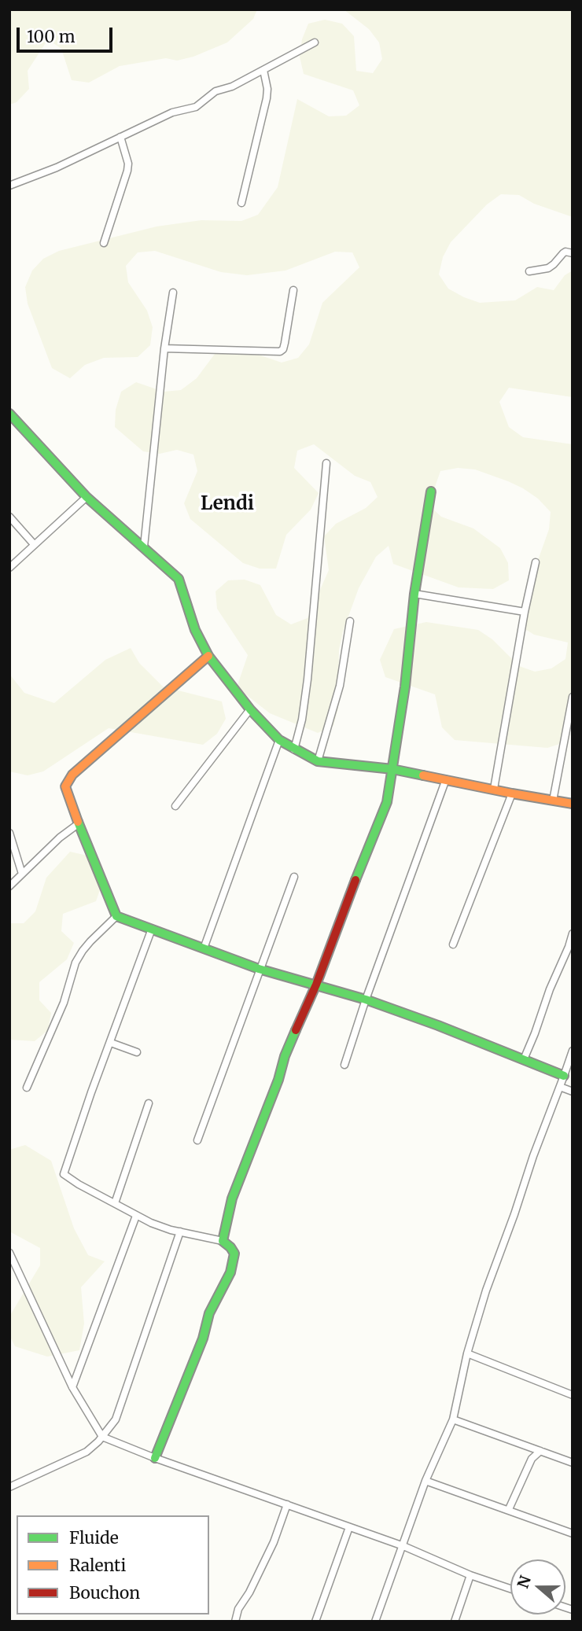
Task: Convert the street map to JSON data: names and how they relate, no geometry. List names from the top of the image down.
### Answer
{
  "districts": ["Lendi"],
  "legend": ["Fluide", "Ralenti", "Bouchon"],
  "scale_bar": "100 m",
  "north": "left"
}
